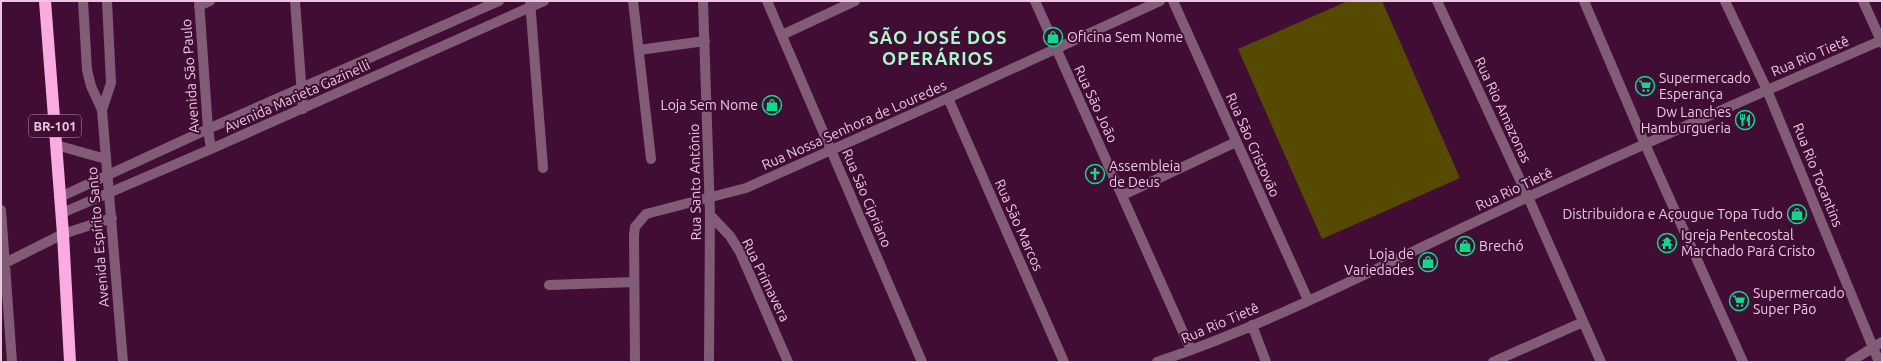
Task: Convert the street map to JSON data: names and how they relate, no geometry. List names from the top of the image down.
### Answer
{
  "streets": {
    "highway": ["BR-101"],
    "street": [
      "Rua Rio Tietê",
      "Avenida São Paulo",
      "Avenida Marieta Gazinelli",
      "Rua São João",
      "Rua Rio Amazonas",
      "Rua Nossa Senhora de Louredes",
      "Rua São Cristovão",
      "Rua Rio Tocantins",
      "Rua Santo Antônio",
      "Rua São Cipriano",
      "Rua São Marcos",
      "Avenida Espírito Santo",
      "Rua Primavera"
    ]
  },
  "crossings": [
    ["Rua Rio Tietê", "Rua São João"],
    ["Rua Rio Tietê", "Rua Rio Amazonas"],
    ["Rua Rio Tietê", "Rua São Cristovão"],
    ["Rua Rio Tietê", "Rua Rio Tocantins"],
    ["Avenida São Paulo", "Avenida Marieta Gazinelli"],
    ["Avenida Marieta Gazinelli", "BR-101"],
    ["Avenida Marieta Gazinelli", "Avenida Espírito Santo"],
    ["Rua São João", "Rua Nossa Senhora de Louredes"],
    ["Rua Nossa Senhora de Louredes", "Rua Santo Antônio"],
    ["Rua Nossa Senhora de Louredes", "Rua São Cipriano"],
    ["Rua Nossa Senhora de Louredes", "Rua São Marcos"],
    ["Rua Santo Antônio", "Rua Primavera"]
  ],
  "districts": ["SÃO JOSÉ DOS OPERÁRIOS"],
  "places": {
    "shop": [
      "Oficina Sem Nome",
      "Loja Sem Nome",
      "Distribuidora e Açougue Topa Tudo",
      "Brechó",
      "Loja de Variedades"
    ],
    "supermarket": ["Supermercado Esperança", "Supermercado Super Pão"],
    "restaurant": ["Dw Lanches Hamburgueria"],
    "church": ["Assembleia de Deus"],
    "temple": ["Igreja Pentecostal Marchado Pará Cristo"]
  }
}
